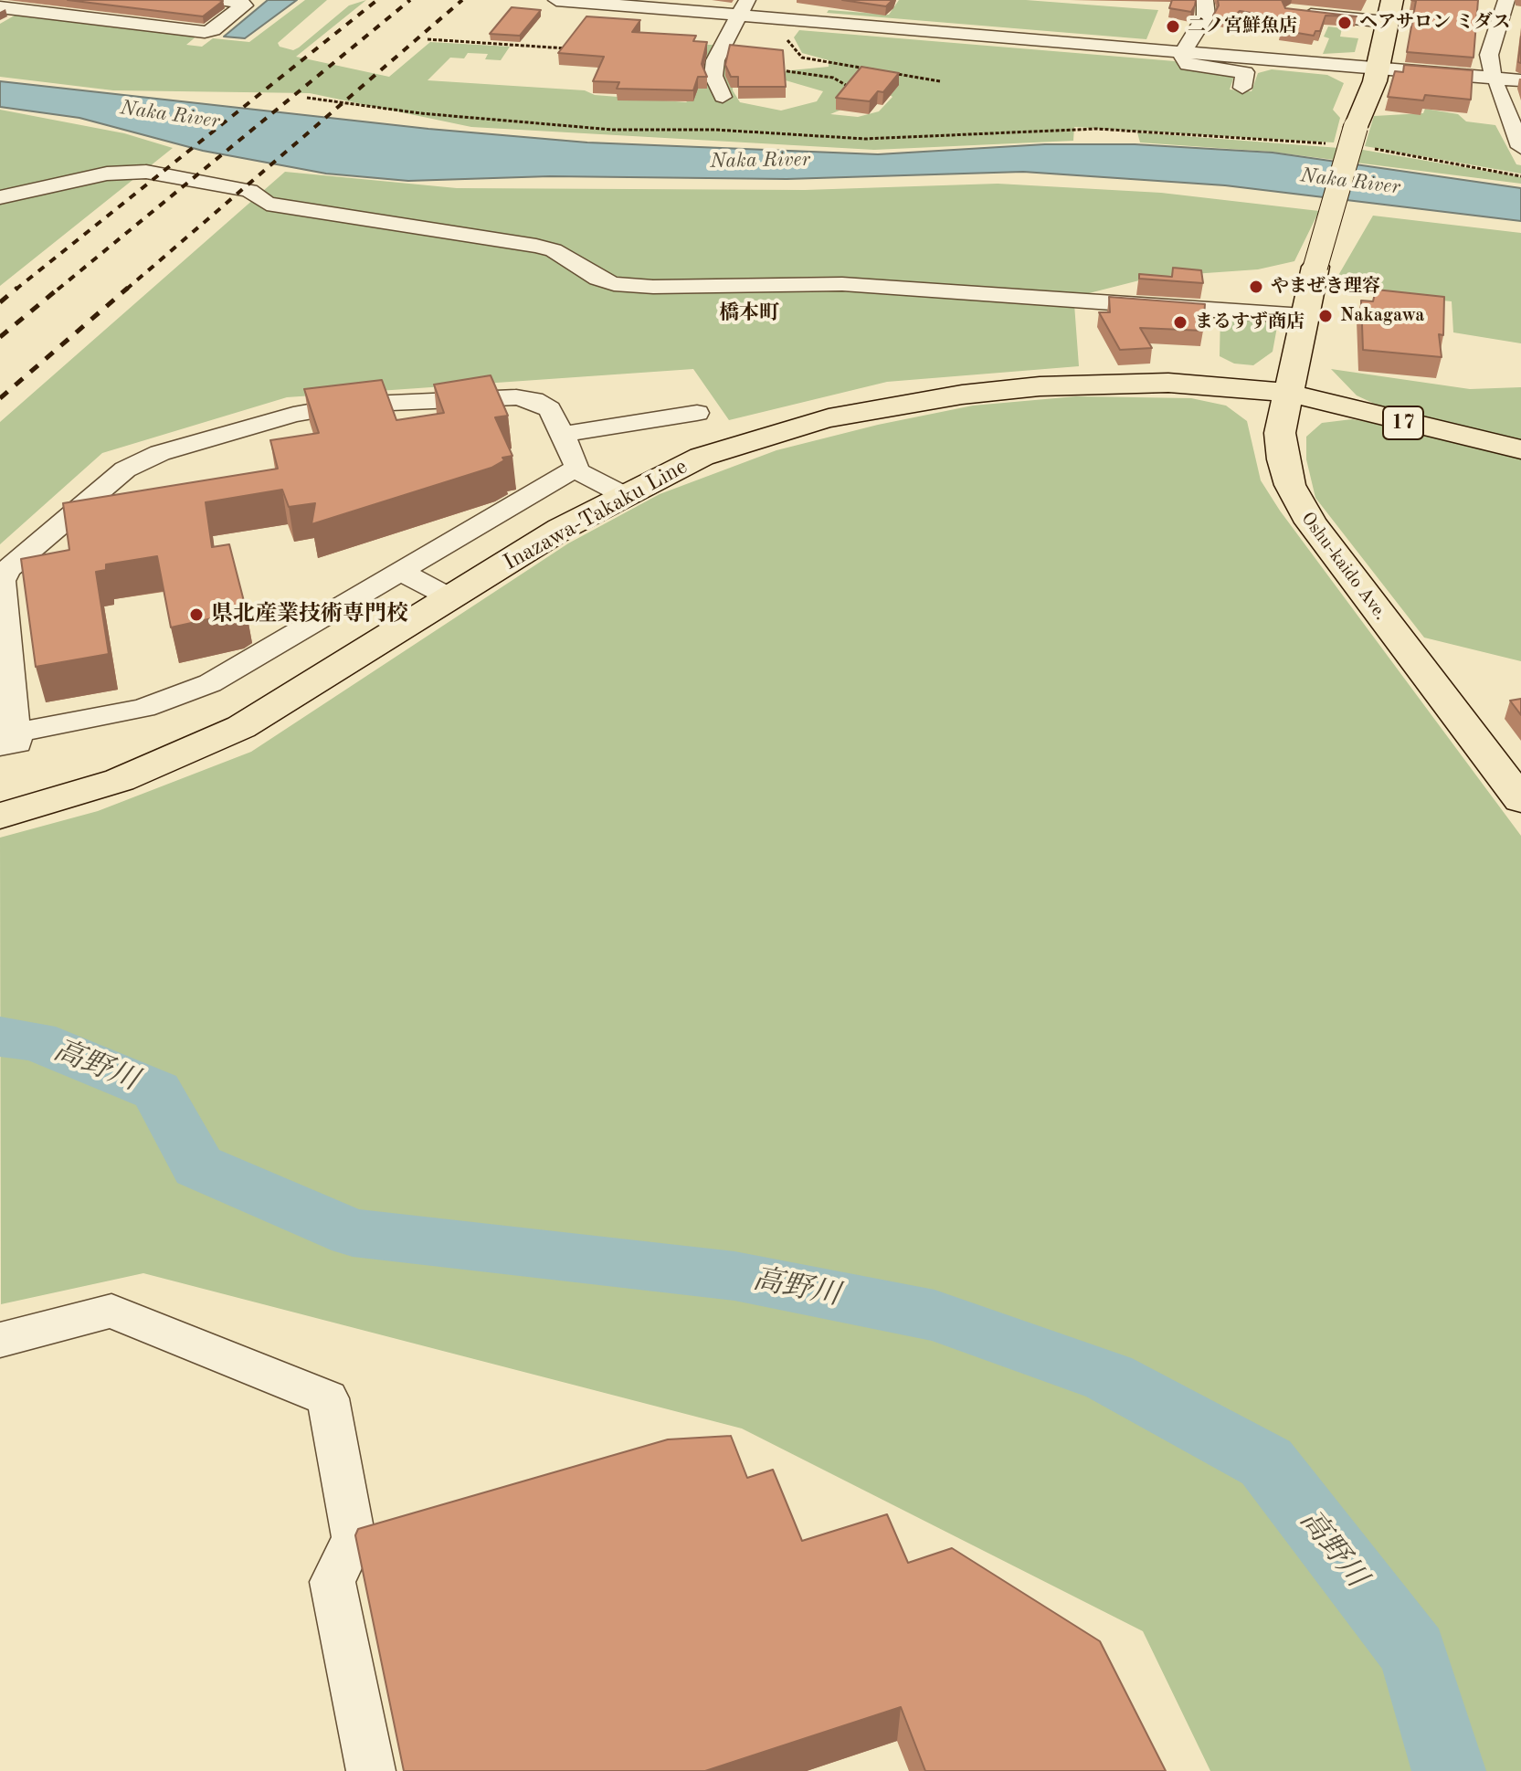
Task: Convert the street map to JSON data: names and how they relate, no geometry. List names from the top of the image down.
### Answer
{
  "streets": {
    "main road": ["17", "Inazawa-Takaku Line", "Oshu-kaido Ave."]
  },
  "crossings": [
    ["17", "Inazawa-Takaku Line"],
    ["17", "Oshu-kaido Ave."],
    ["Inazawa-Takaku Line", "Oshu-kaido Ave."]
  ],
  "districts": ["橋本町"],
  "water": ["Naka River", "高野川"],
  "places": [
    "ヘアサロン ミダス",
    "二ノ宮鮮魚店",
    "やまぜき理容",
    "Nakagawa",
    "まるすず商店",
    "県北産業技術専門校"
  ]
}
